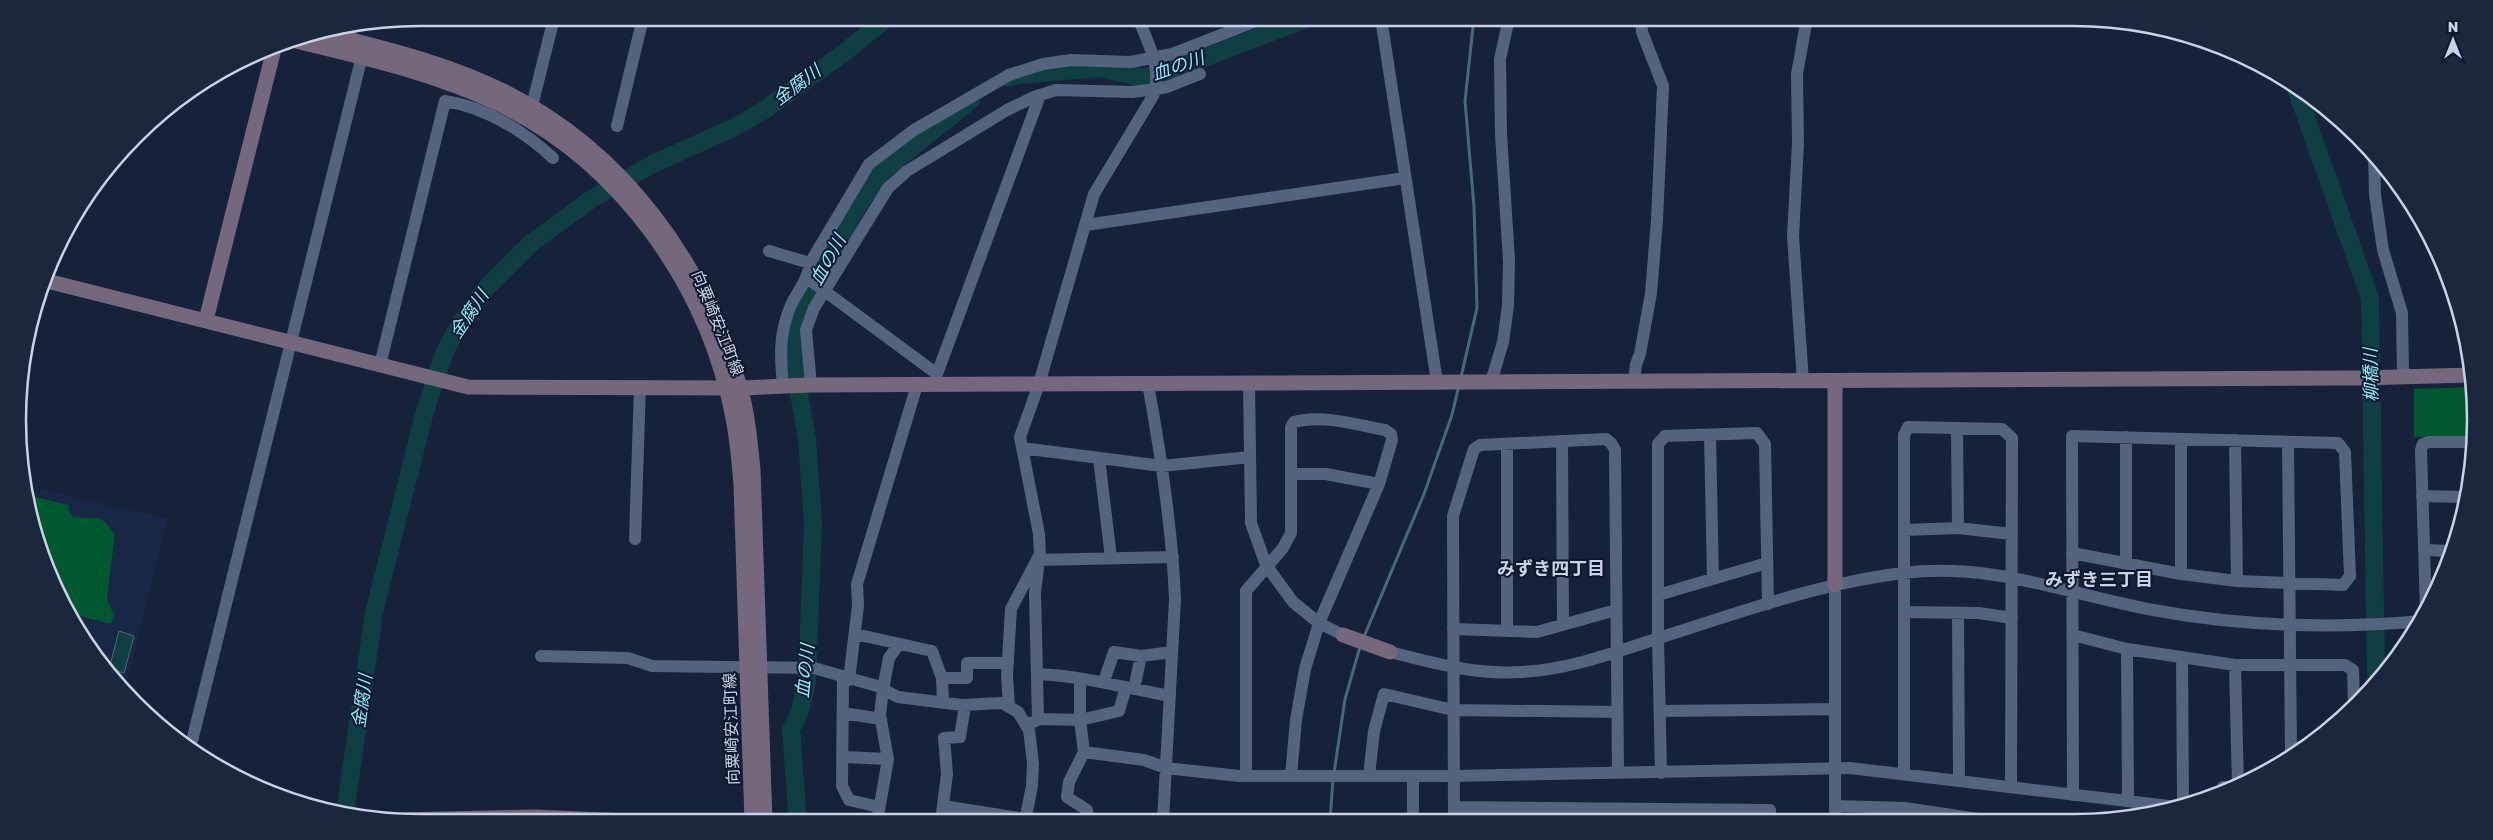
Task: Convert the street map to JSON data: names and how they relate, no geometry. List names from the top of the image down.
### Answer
{
  "streets": {
    "street": ["向粟崎安江町線"]
  },
  "districts": ["みずき四丁目", "みずき三丁目"],
  "water": ["血の川", "金腐川", "柳橋川"],
  "north": "top"
}
